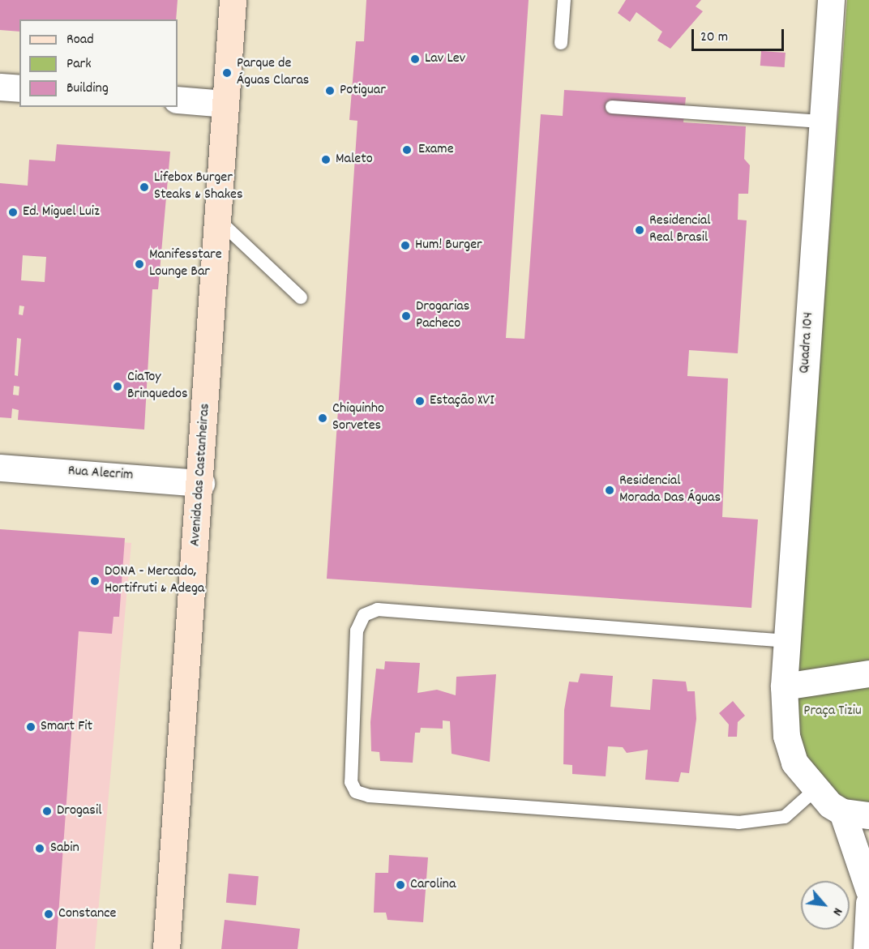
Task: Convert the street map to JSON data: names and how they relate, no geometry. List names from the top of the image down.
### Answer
{
  "streets": {
    "main road": ["Avenida das Castanheiras"],
    "street": ["Quadra 104", "Rua Alecrim"]
  },
  "crossings": [
    ["Rua Alecrim", "Avenida das Castanheiras"]
  ],
  "parks": ["Praça Tiziu"],
  "places": [
    "Lav Lev",
    "Parque de Águas Claras",
    "Potiguar",
    "Exame",
    "Maleto",
    "Lifebox Burger Steaks & Shakes",
    "Ed. Miguel Luiz",
    "Residencial Real Brasil",
    "Hum! Burger",
    "Manifesstare Lounge Bar",
    "Drogarias Pacheco",
    "CiaToy Brinquedos",
    "Estação XVI",
    "Chiquinho Sorvetes",
    "Residencial Morada Das Águas",
    "DONA - Mercado, Hortifruti & Adega",
    "Smart Fit",
    "Drogasil",
    "Sabin",
    "Carolina",
    "Constance"
  ],
  "legend": ["Road", "Park", "Building"],
  "scale_bar": "20 m",
  "north": "bottom right"
}
